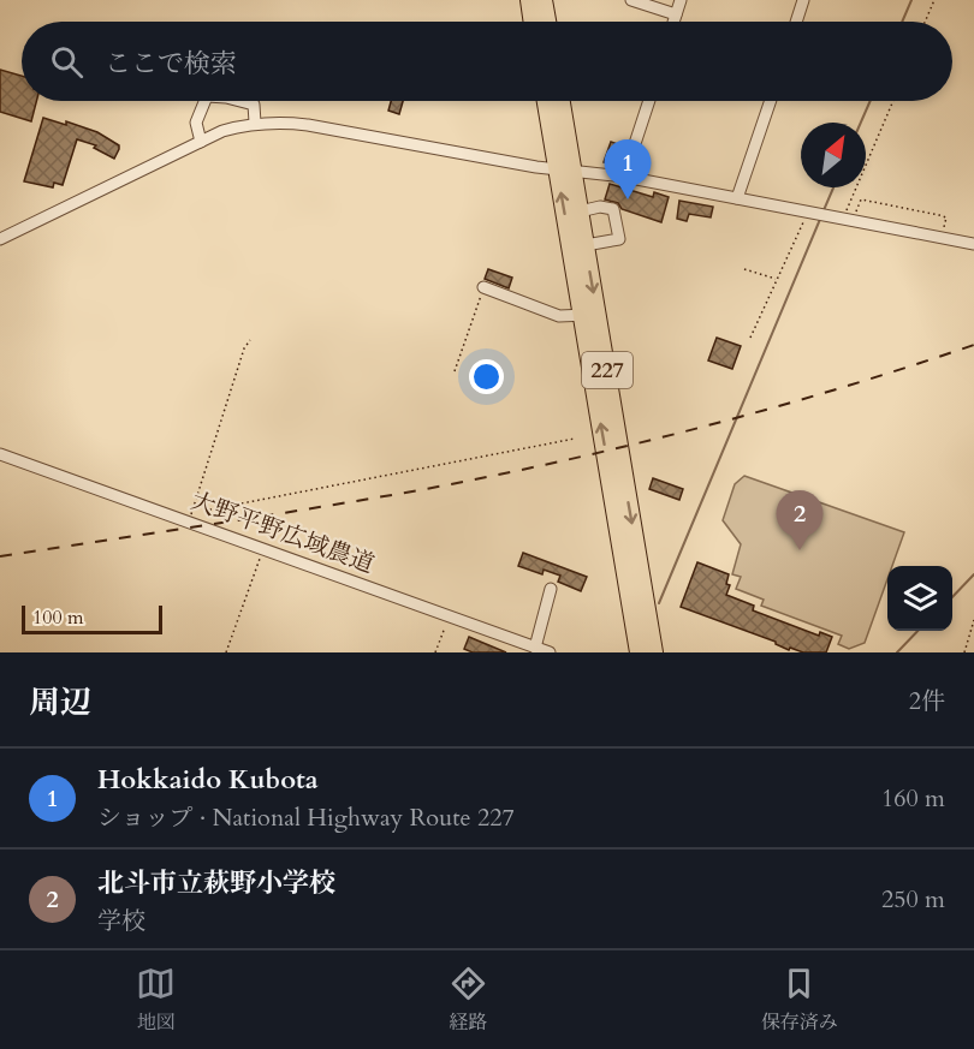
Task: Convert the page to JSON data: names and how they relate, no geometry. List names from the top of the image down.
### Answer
{
  "streets": {
    "highway": ["227"],
    "street": ["大野平野広域農道"]
  },
  "scale_bar": "100 m",
  "north": "top right",
  "page": {
    "search": "ここで検索",
    "pins": ["1", "2"],
    "scale": "100 m",
    "heading": ["周辺", "2件"],
    "list": [
      {
        "mark": "1",
        "name": "Hokkaido Kubota",
        "note": "ショップ · National Highway Route 227",
        "value": "160 m"
      },
      {
        "mark": "2",
        "name": "北斗市立萩野小学校",
        "note": "学校",
        "value": "250 m"
      }
    ],
    "nav": ["地図", "経路", "保存済み"]
  }
}
